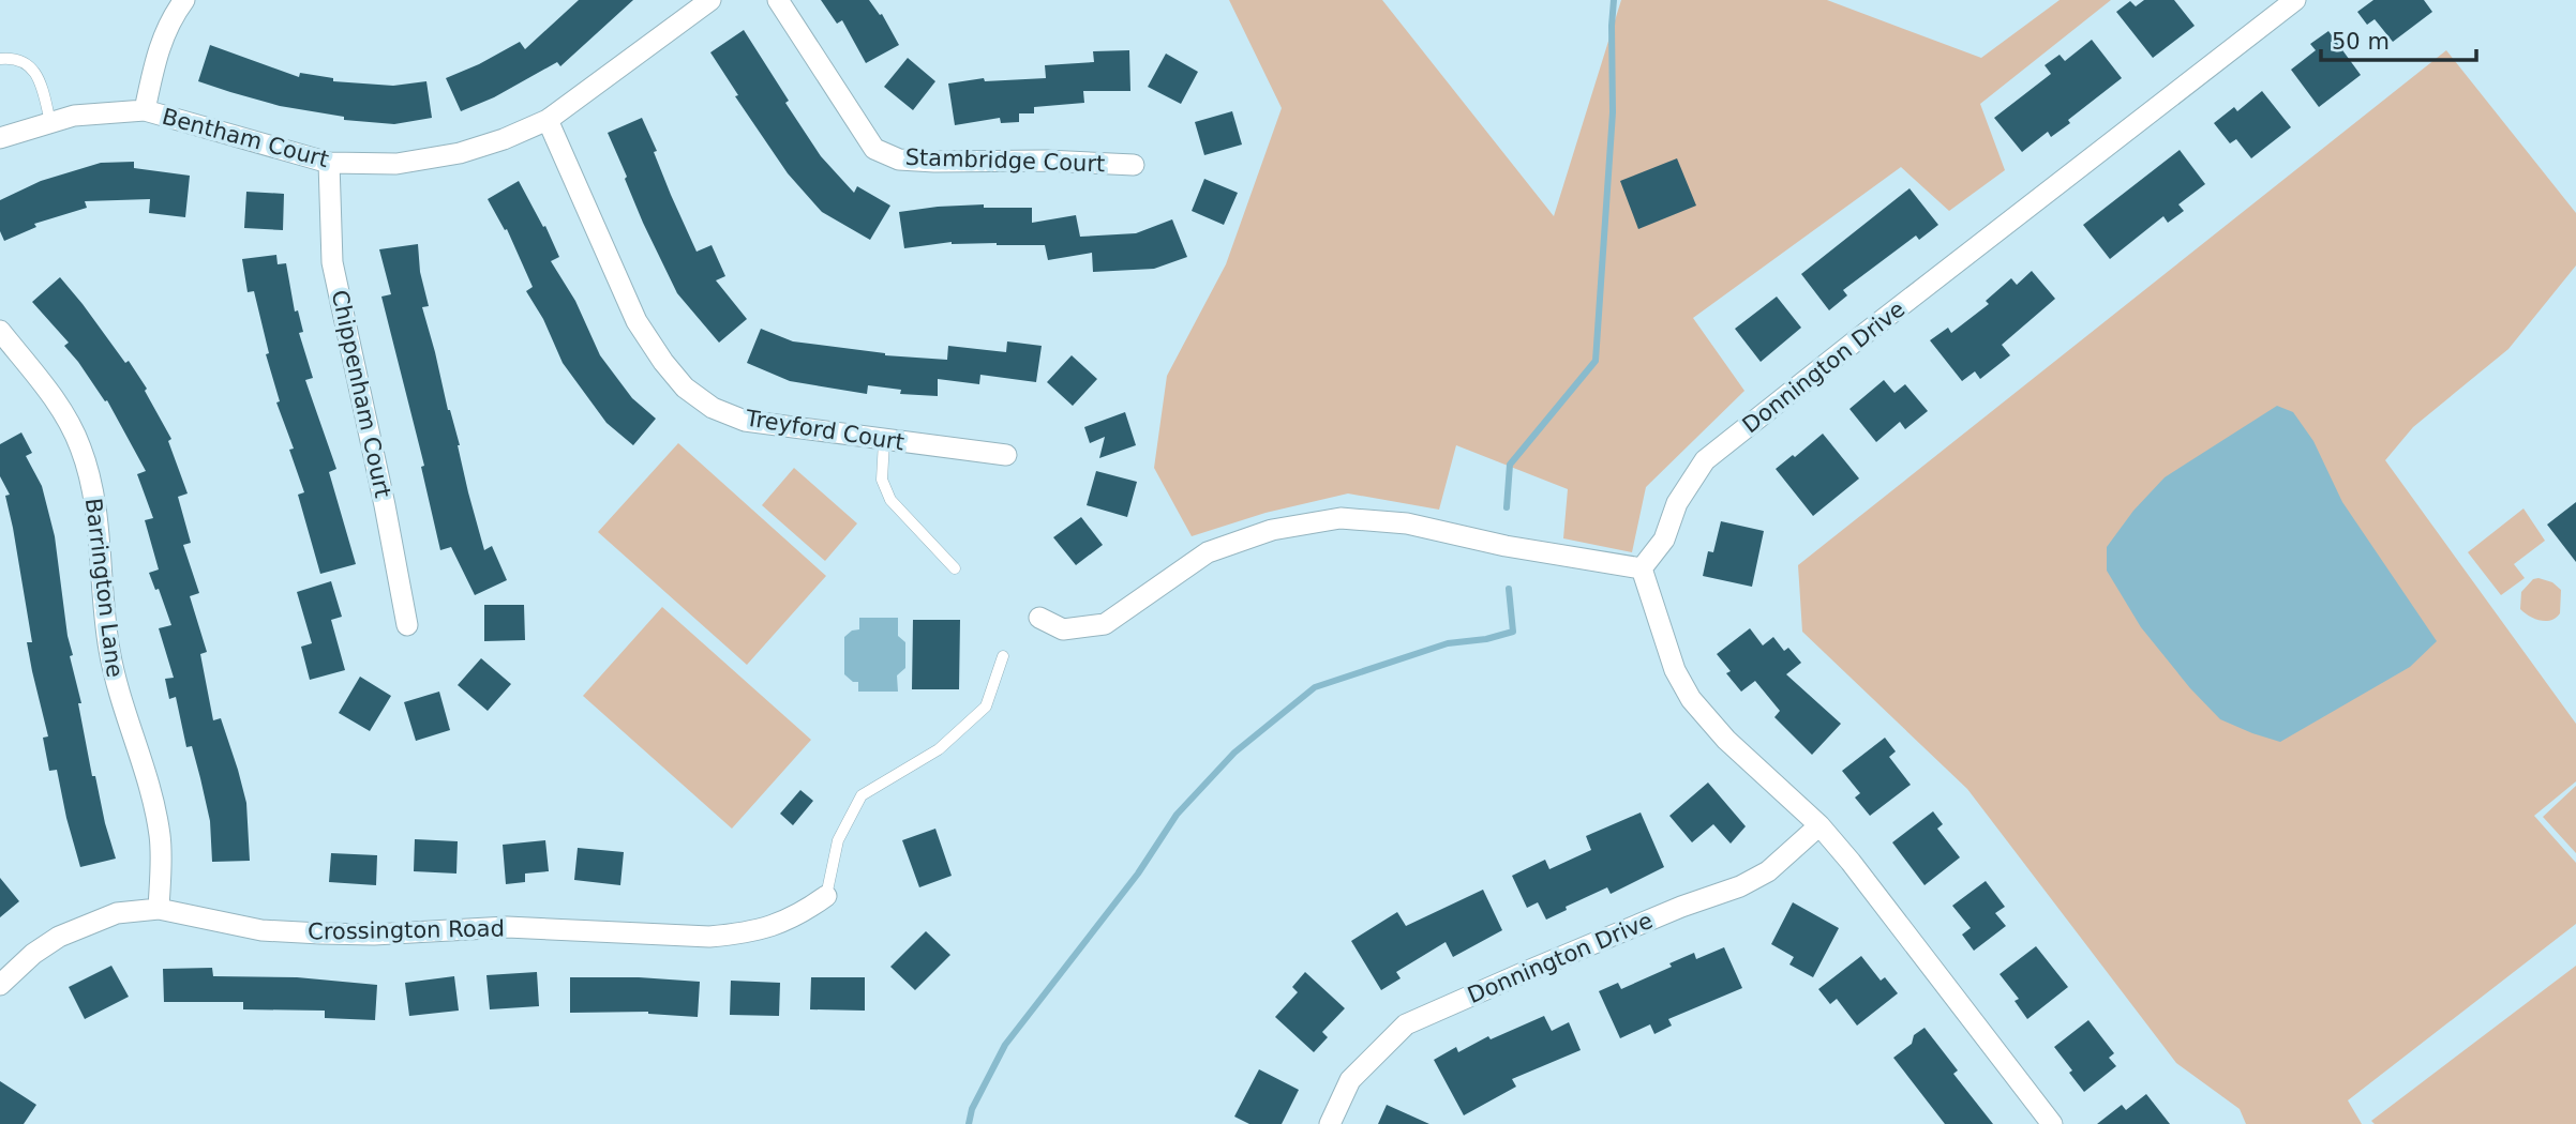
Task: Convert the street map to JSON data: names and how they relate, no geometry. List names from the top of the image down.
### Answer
{
  "streets": {
    "street": [
      "Bentham Court",
      "Stambridge Court",
      "Donnington Drive",
      "Chippenham Court",
      "Treyford Court",
      "Barrington Lane",
      "Crossington Road"
    ]
  },
  "crossings": [
    ["Bentham Court", "Chippenham Court"],
    ["Bentham Court", "Treyford Court"],
    ["Barrington Lane", "Crossington Road"]
  ],
  "scale_bar": "50 m"
}
